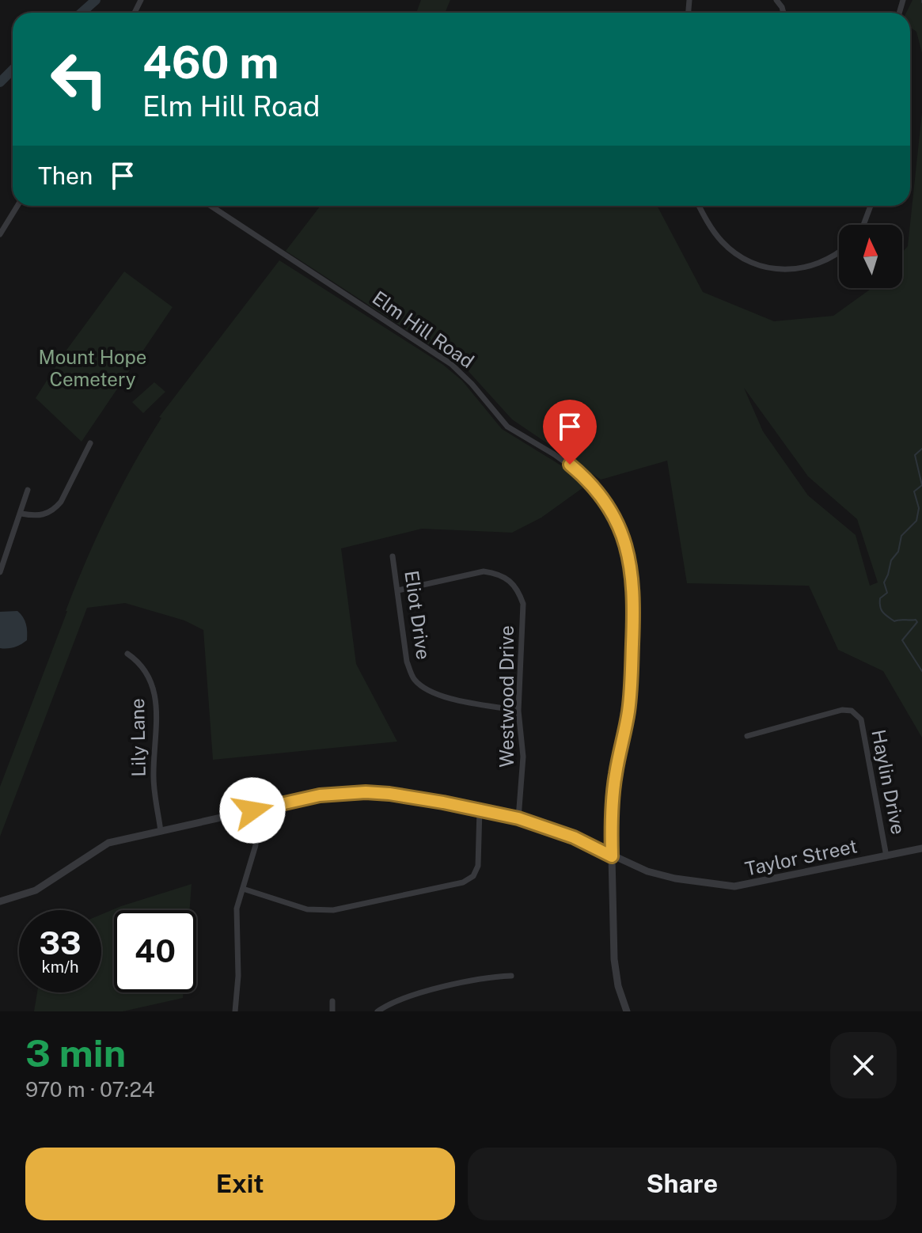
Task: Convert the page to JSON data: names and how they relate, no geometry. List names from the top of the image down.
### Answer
{
  "streets": {
    "street": [
      "Elm Hill Road",
      "Eliot Drive",
      "Westwood Drive",
      "Lily Lane",
      "Haylin Drive",
      "Taylor Street"
    ]
  },
  "crossings": [
    ["Elm Hill Road", "Taylor Street"],
    ["Eliot Drive", "Westwood Drive"],
    ["Westwood Drive", "Taylor Street"],
    ["Lily Lane", "Taylor Street"],
    ["Haylin Drive", "Taylor Street"]
  ],
  "parks": ["Mount Hope Cemetery"],
  "north": "top",
  "page": {
    "turn": ["460 m", "Elm Hill Road"],
    "then": "Then",
    "speed": "33 km/h",
    "limit": "40",
    "heading": ["3 min", "970 m · 07:24"],
    "buttons": ["Exit", "Share"]
  }
}
